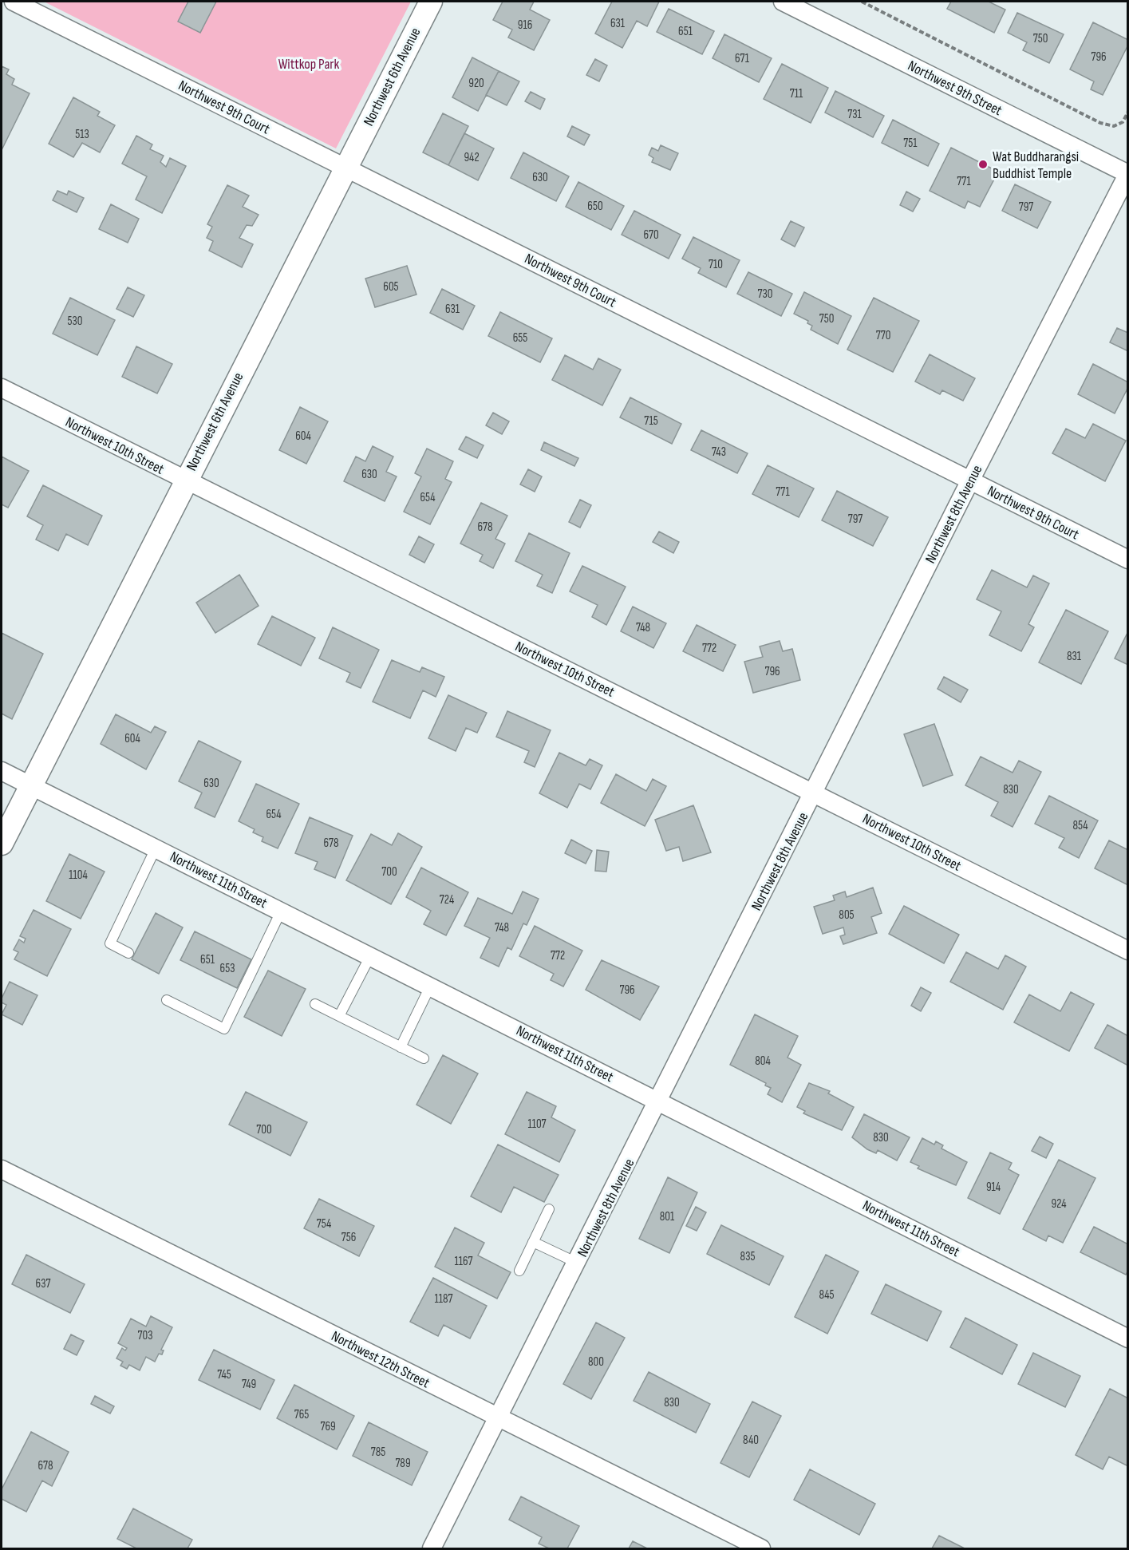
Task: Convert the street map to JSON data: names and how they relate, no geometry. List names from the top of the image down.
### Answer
{
  "streets": {
    "street": [
      "Northwest 6th Avenue",
      "Northwest 9th Street",
      "Northwest 9th Court",
      "Northwest 10th Street",
      "Northwest 8th Avenue",
      "Northwest 11th Street",
      "Northwest 12th Street"
    ]
  },
  "crossings": [
    ["Northwest 6th Avenue", "Northwest 9th Court"],
    ["Northwest 6th Avenue", "Northwest 10th Street"],
    ["Northwest 6th Avenue", "Northwest 11th Street"],
    ["Northwest 9th Street", "Northwest 8th Avenue"],
    ["Northwest 9th Court", "Northwest 8th Avenue"],
    ["Northwest 10th Street", "Northwest 8th Avenue"],
    ["Northwest 8th Avenue", "Northwest 11th Street"],
    ["Northwest 8th Avenue", "Northwest 12th Street"]
  ],
  "parks": ["Wittkop Park"],
  "places": ["Wat Buddharangsi Buddhist Temple"],
  "house_numbers": [
    "631",
    "916",
    "651",
    "750",
    "796",
    "671",
    "920",
    "711",
    "731",
    "513",
    "751",
    "942",
    "630",
    "771",
    "650",
    "797",
    "670",
    "710",
    "605",
    "730",
    "631",
    "750",
    "530",
    "770",
    "655",
    "715",
    "604",
    "743",
    "630",
    "771",
    "654",
    "797",
    "678",
    "748",
    "772",
    "831",
    "796",
    "604",
    "630",
    "830",
    "654",
    "854",
    "678",
    "700",
    "1104",
    "724",
    "805",
    "748",
    "772",
    "651",
    "653",
    "796",
    "804",
    "1107",
    "700",
    "830",
    "914",
    "924",
    "801",
    "754",
    "756",
    "835",
    "1167",
    "637",
    "845",
    "1187",
    "703",
    "800",
    "745",
    "749",
    "830",
    "765",
    "769",
    "840",
    "785",
    "789",
    "678"
  ]
}
